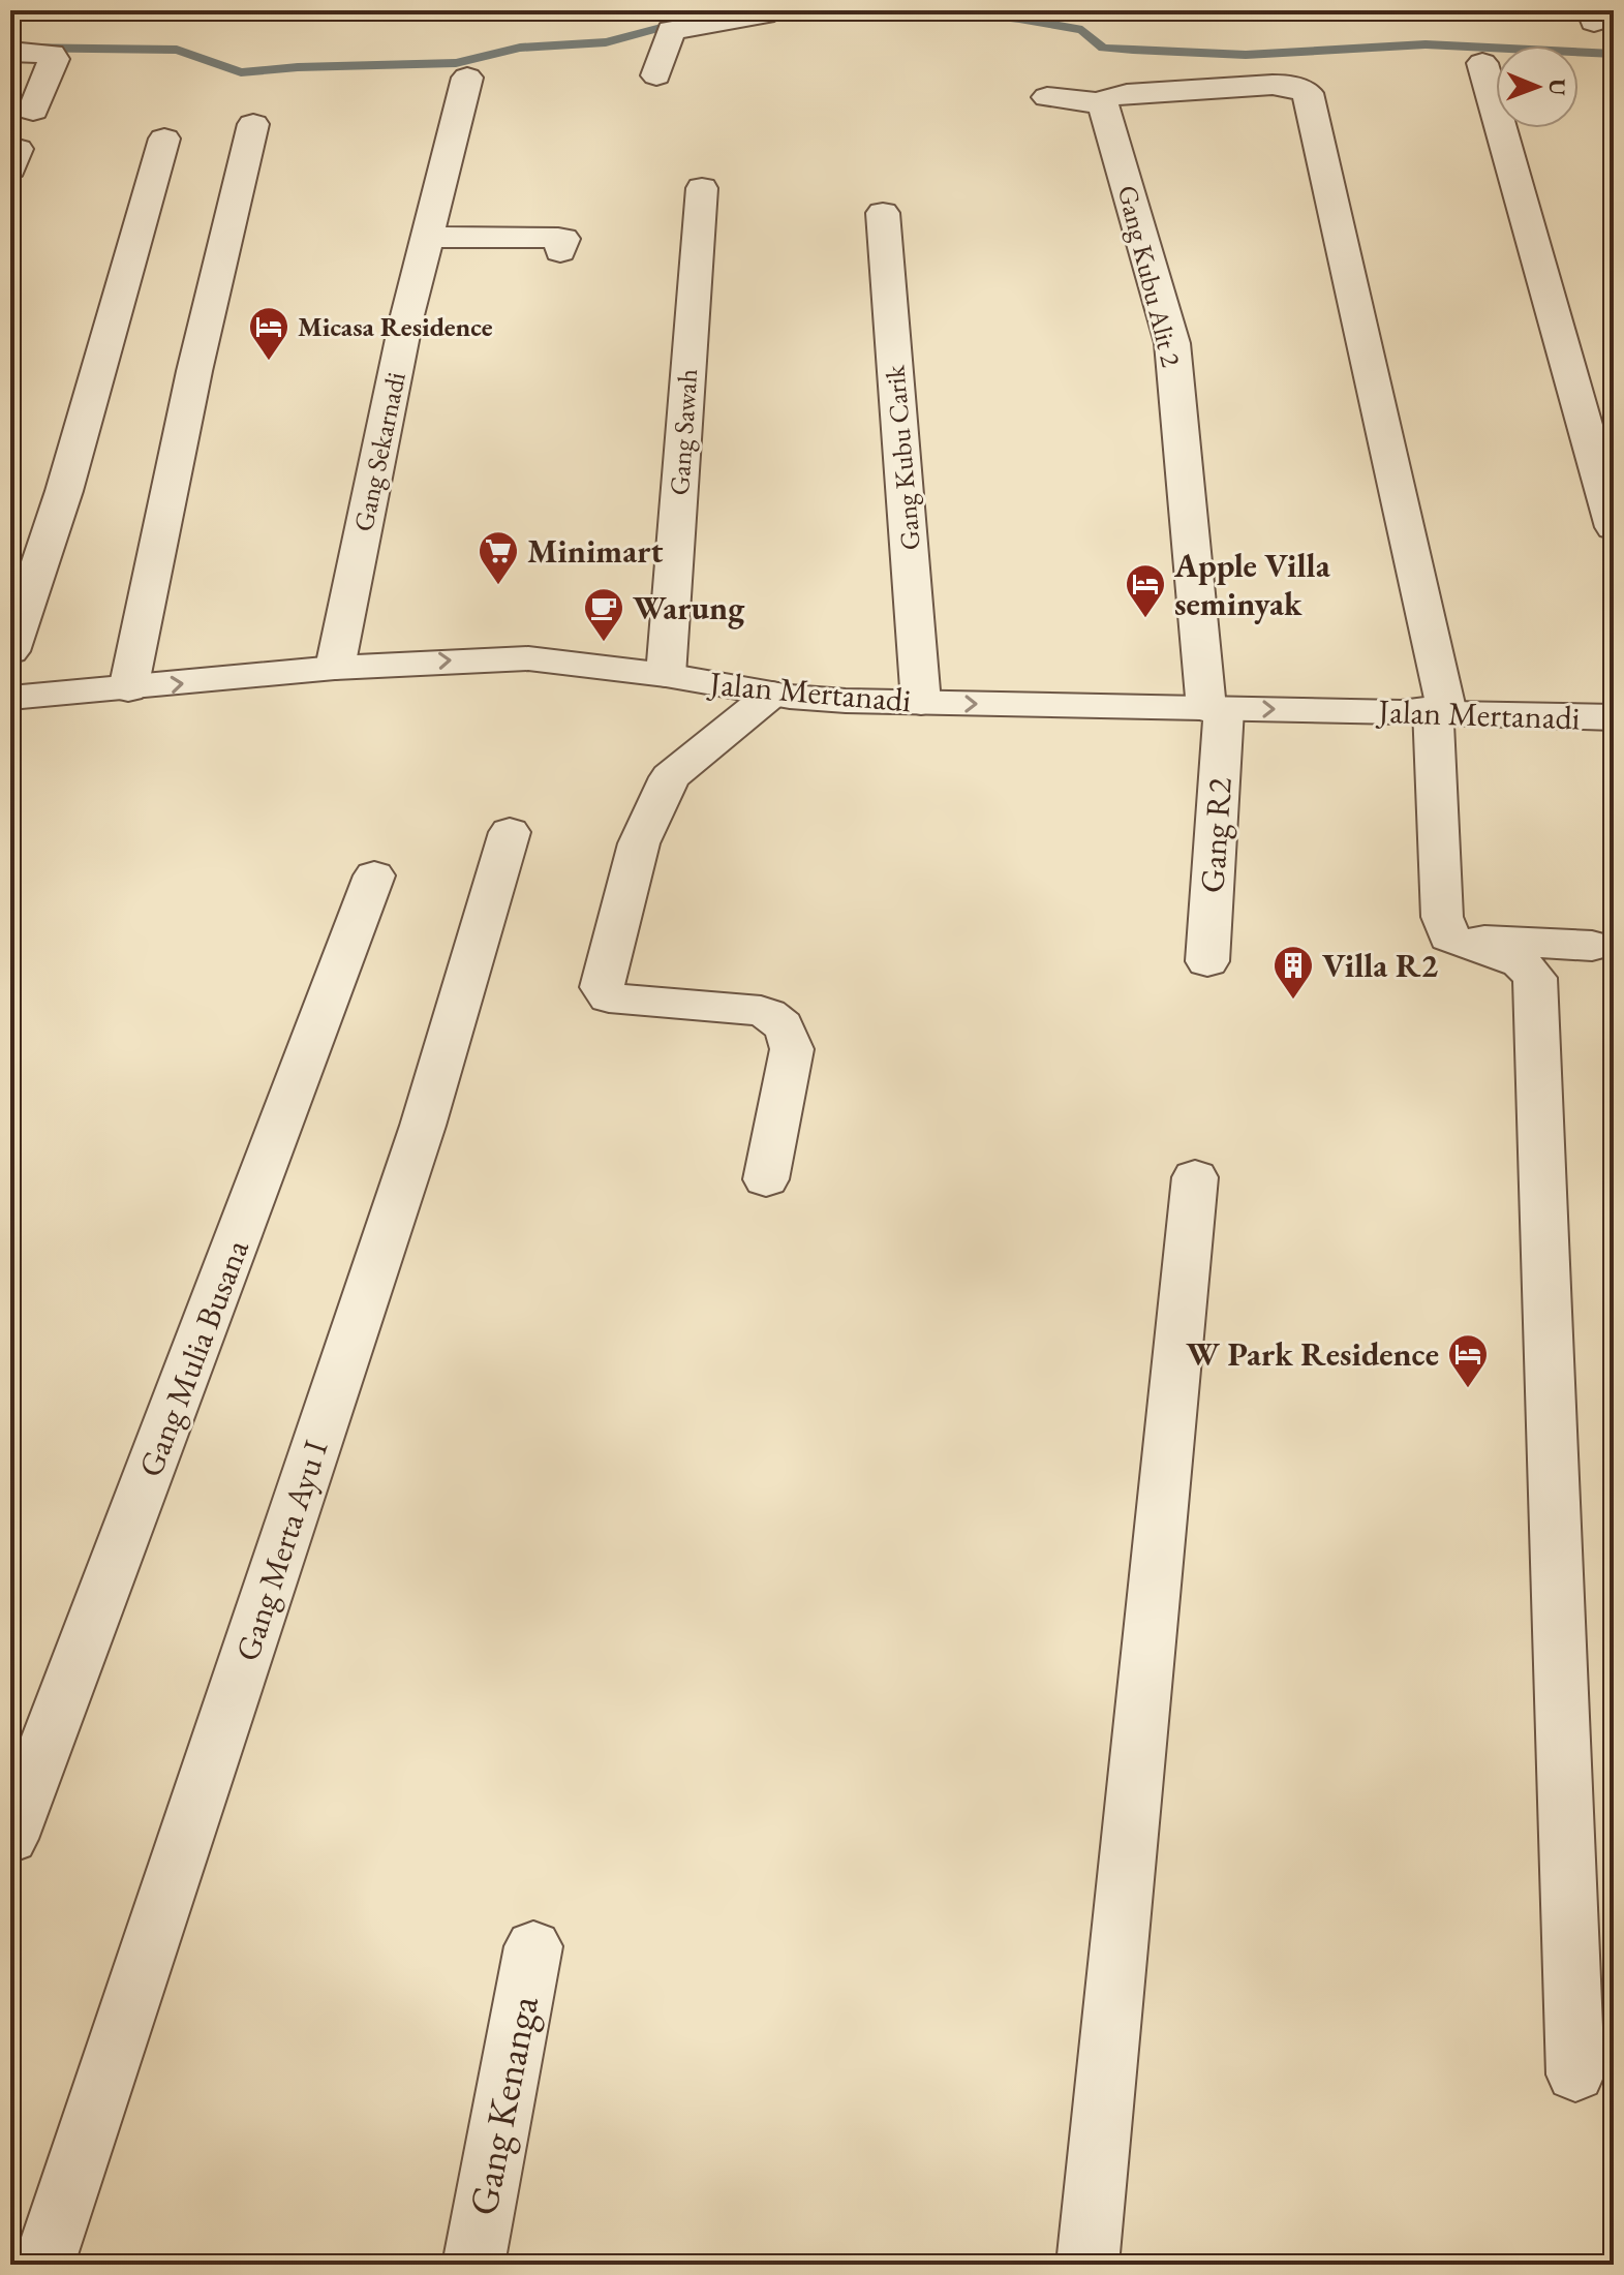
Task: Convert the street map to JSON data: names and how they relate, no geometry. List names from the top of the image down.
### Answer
{
  "streets": {
    "street": [
      "Gang Kubu Alit 2",
      "Gang Sawah",
      "Gang Sekarnadi",
      "Gang Kubu Carik",
      "Jalan Mertanadi",
      "Gang R2",
      "Gang Mulia Busana",
      "Gang Merta Ayu I",
      "Gang Kenanga"
    ]
  },
  "crossings": [
    ["Gang Kubu Alit 2", "Jalan Mertanadi"],
    ["Gang Kubu Alit 2", "Gang R2"],
    ["Gang Sawah", "Jalan Mertanadi"],
    ["Gang Sekarnadi", "Jalan Mertanadi"],
    ["Gang Kubu Carik", "Jalan Mertanadi"],
    ["Jalan Mertanadi", "Gang R2"]
  ],
  "one_way": ["Jalan Mertanadi"],
  "places": {
    "hotel": ["Micasa Residence", "Apple Villa seminyak", "W Park Residence"],
    "supermarket": ["Minimart"],
    "cafe": ["Warung"],
    "building": ["Villa R2"]
  },
  "north": "right"
}
